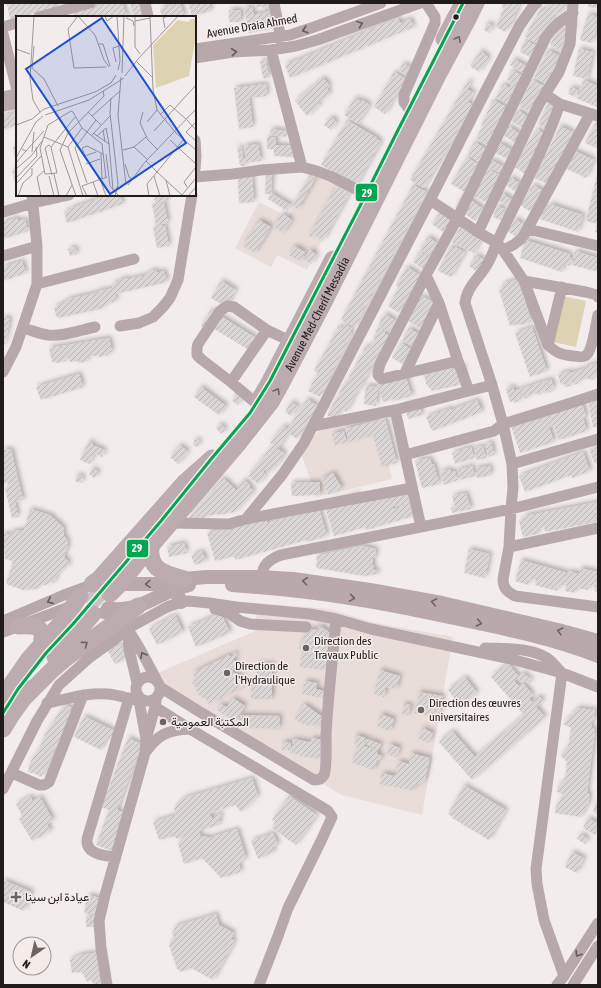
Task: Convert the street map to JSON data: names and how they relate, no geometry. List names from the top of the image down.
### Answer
{
  "streets": {
    "highway": ["Avenue Med-Cherif Messadia"],
    "street": ["Avenue Draia Ahmed"]
  },
  "places": {
    "other": [
      "Direction des Travaux Public",
      "Direction de l'Hydraulique",
      "Direction des œuvres universitaires",
      "المكتبة العمومية"
    ],
    "health": ["عيادة ابن سينا"]
  },
  "lines": ["transit line 29"],
  "north": "bottom left"
}
